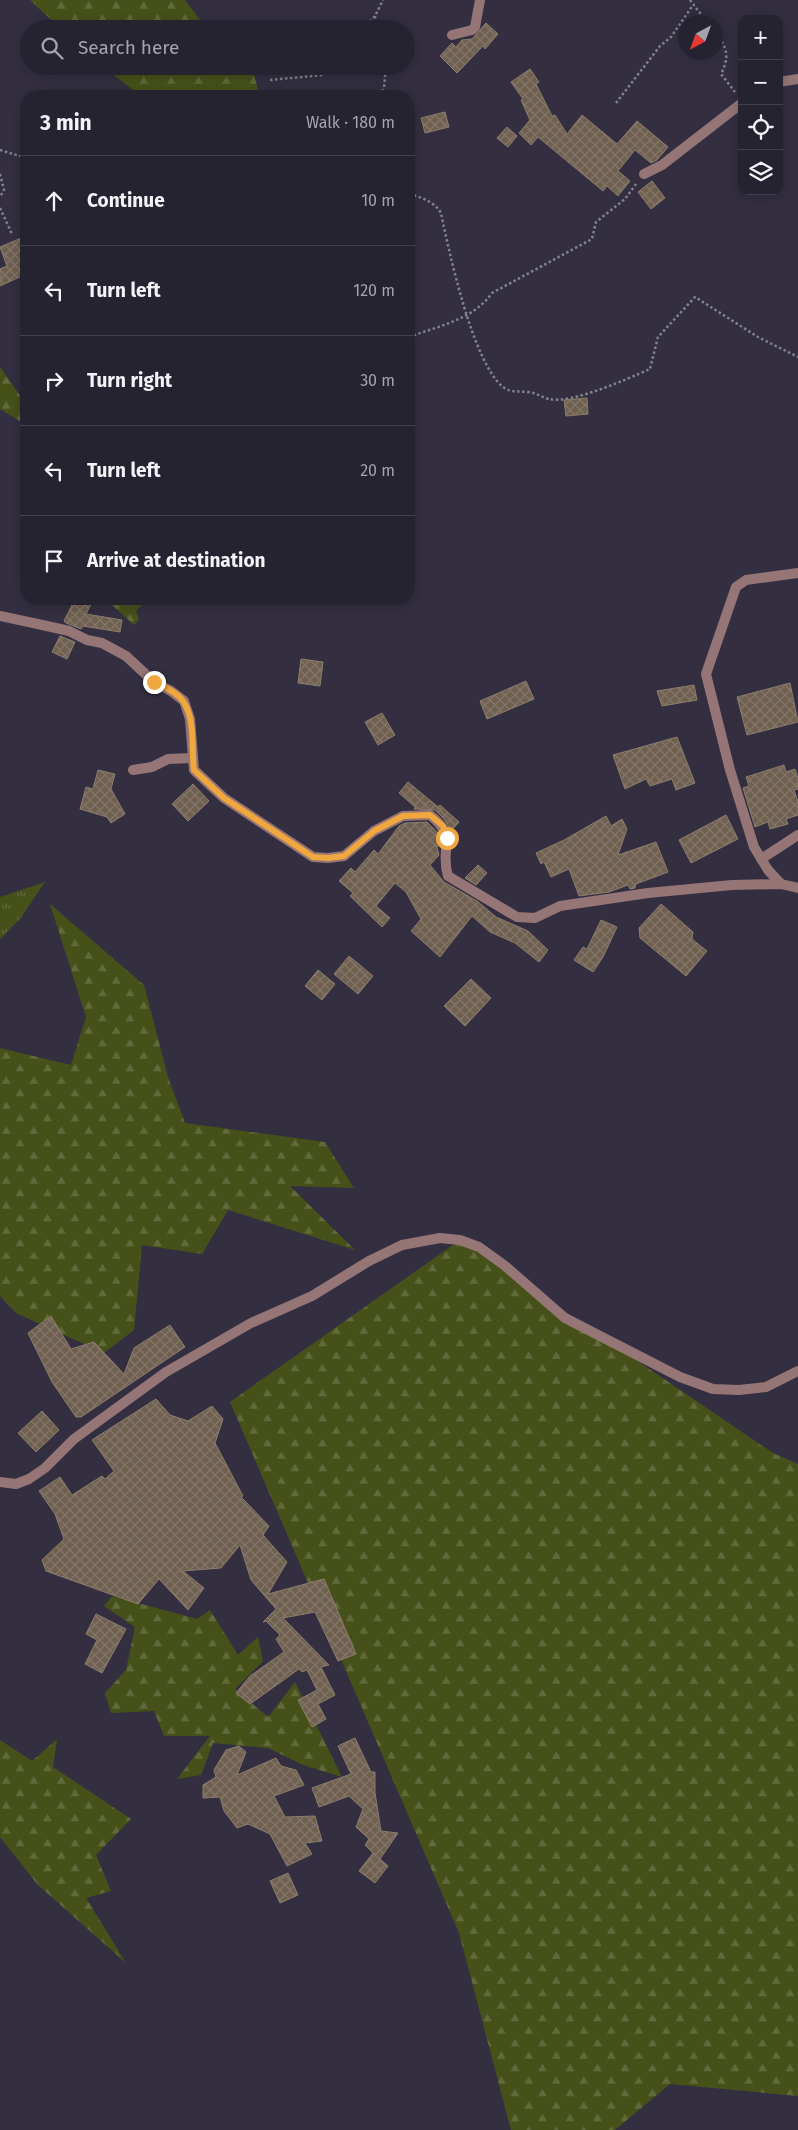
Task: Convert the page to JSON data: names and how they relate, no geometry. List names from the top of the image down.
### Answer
{
  "north": "bottom left",
  "page": {
    "map_buttons": ["+", "−"],
    "search": "Search here",
    "heading": ["3 min", "Walk · 180 m"],
    "list": [
      ["Continue", "10 m"],
      ["Turn left", "120 m"],
      ["Turn right", "30 m"],
      ["Turn left", "20 m"],
      "Arrive at destination"
    ]
  }
}
